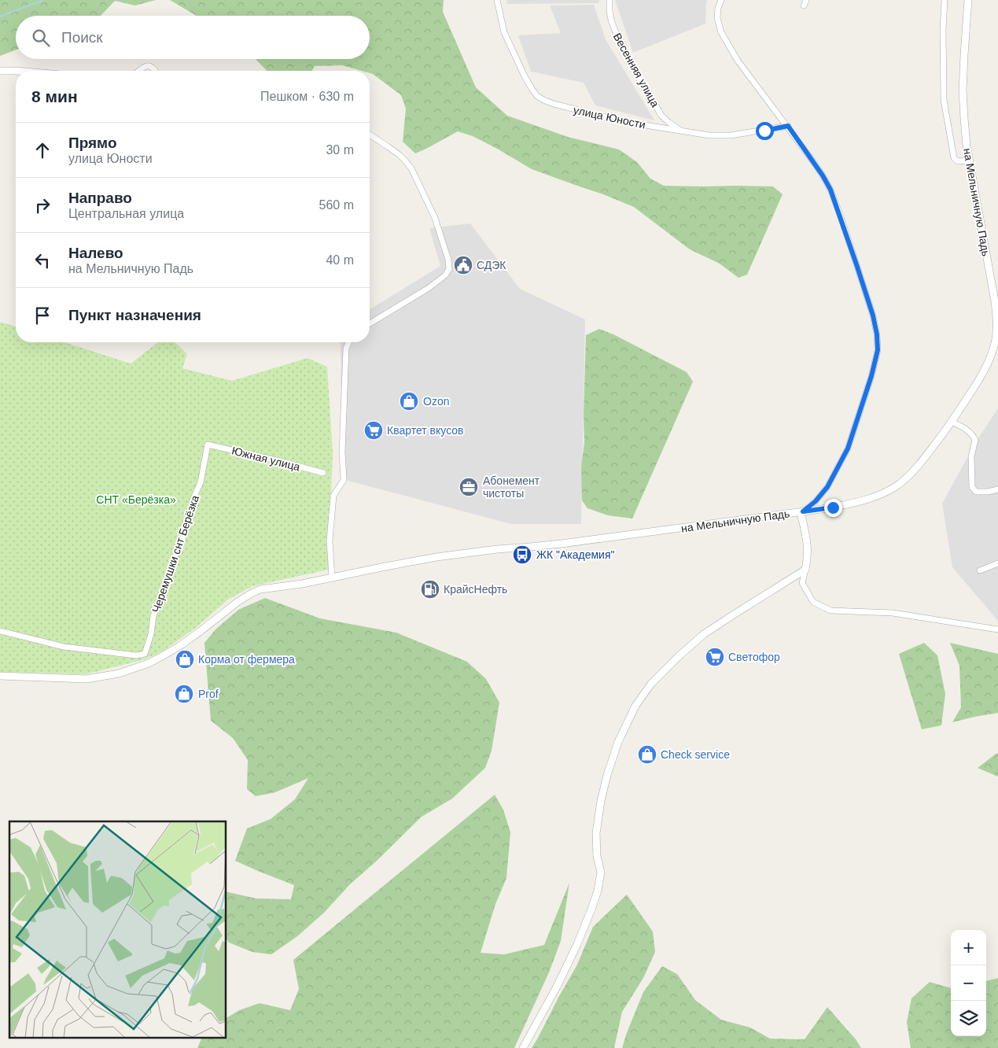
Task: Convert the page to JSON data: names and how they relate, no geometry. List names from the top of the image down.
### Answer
{
  "streets": {
    "street": [
      "Весенняя улица",
      "улица Юности",
      "на Мельничную Падь",
      "Южная улица",
      "Черемушки снт Берёзка"
    ]
  },
  "crossings": [
    ["Весенняя улица", "улица Юности"],
    ["Южная улица", "Черемушки снт Берёзка"]
  ],
  "parks": ["СНТ «Берёзка»"],
  "places": {
    "public building": ["СДЭК"],
    "shop": [
      "Ozon",
      "Корма от фермера",
      "Prof",
      "Check service"
    ],
    "supermarket": ["Квартет вкусов", "Светофор"],
    "office": ["Абонемент чистоты"],
    "bus stop": ["ЖК \"Академия\""],
    "fuel station": ["КрайсНефть"]
  },
  "page": {
    "search": "Поиск",
    "heading": ["8 мин", "Пешком · 630 m"],
    "list": [
      ["Прямо", "улица Юности", "30 m"],
      ["Направо", "Центральная улица", "560 m"],
      ["Налево", "на Мельничную Падь", "40 m"],
      "Пункт назначения"
    ],
    "map_buttons": ["+", "−"]
  }
}
